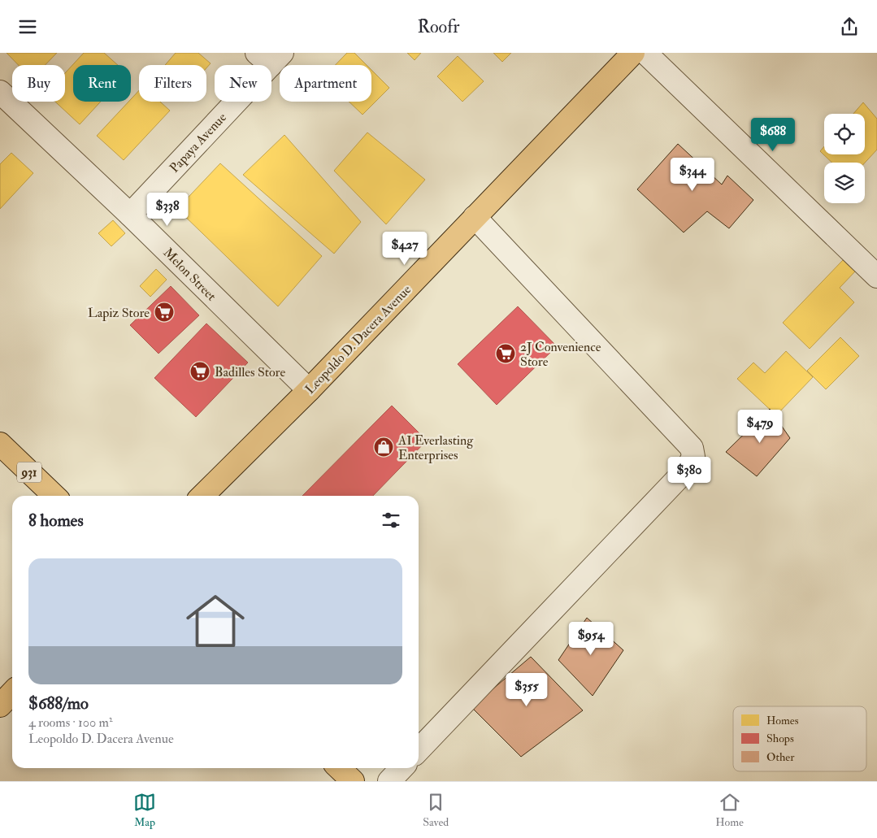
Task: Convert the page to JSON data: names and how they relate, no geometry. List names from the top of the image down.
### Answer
{
  "streets": {
    "main road": ["Leopoldo D. Dacera Avenue", "931"],
    "street": ["Papaya Avenue", "Melon Street"]
  },
  "crossings": [
    ["Papaya Avenue", "Melon Street"],
    ["Melon Street", "Leopoldo D. Dacera Avenue"]
  ],
  "places": {
    "supermarket": ["Lapiz Store", "2J Convenience Store", "Badilles Store"],
    "shop": ["AI Everlasting Enterprises"]
  },
  "legend": ["Homes", "Shops", "Other"],
  "page": {
    "header": "Roofr",
    "chip": [
      "Buy",
      "Rent",
      "Filters",
      "New",
      "Apartment"
    ],
    "price": [
      "$688",
      "$344",
      "$338",
      "$427",
      "$479",
      "$380",
      "$954",
      "$355"
    ],
    "heading": "8 homes",
    "list": [
      {
        "name": "$688/mo",
        "note": "4 rooms · 100 m² · Leopoldo D. Dacera Avenue"
      }
    ],
    "tabs": ["Map", "Saved", "Home"]
  }
}
